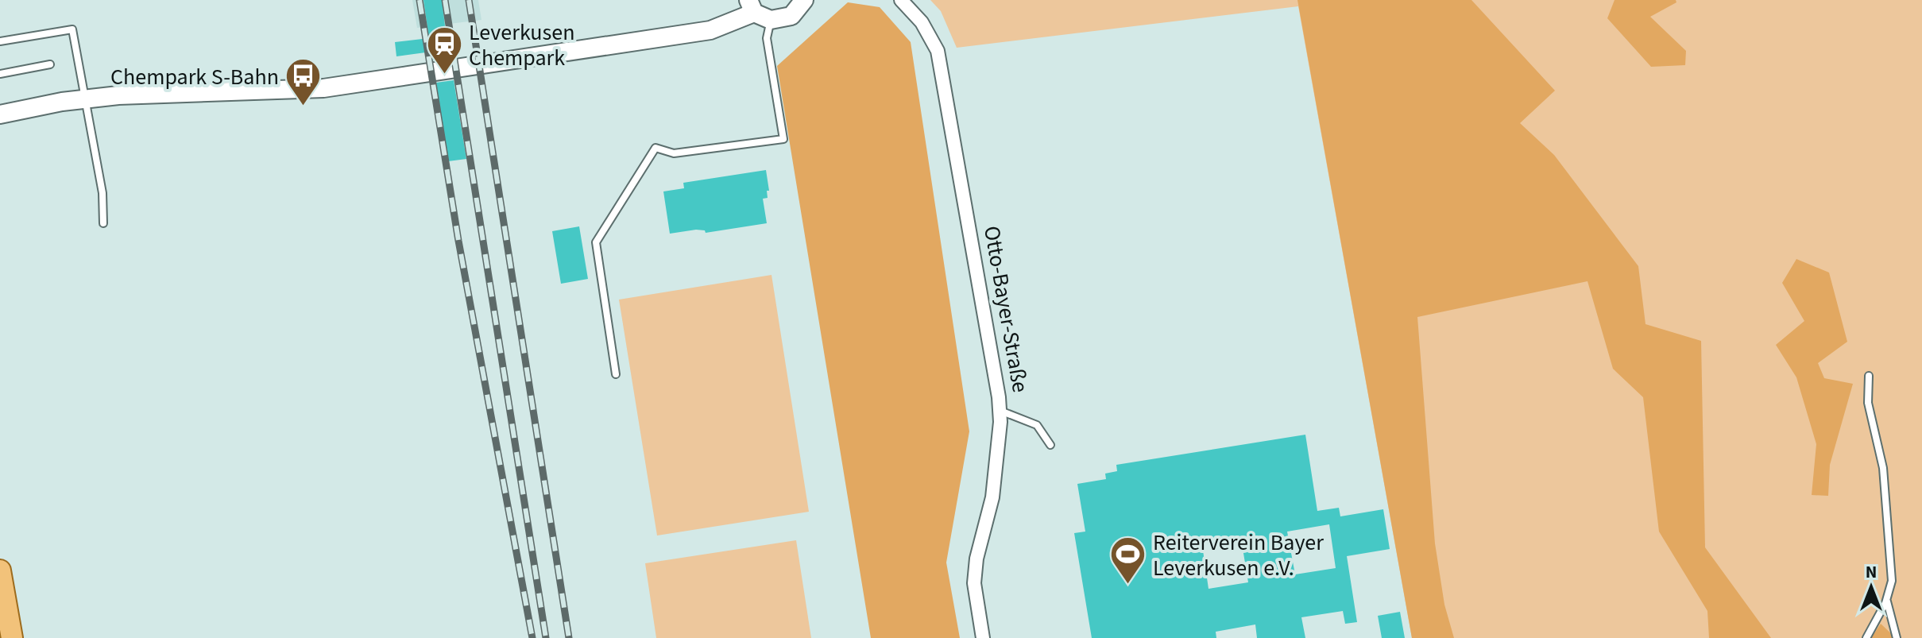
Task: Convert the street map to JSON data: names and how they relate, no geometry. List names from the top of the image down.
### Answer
{
  "streets": {
    "street": ["Otto-Bayer-Straße"]
  },
  "places": {
    "station": ["Leverkusen Chempark"],
    "bus stop": ["Chempark S-Bahn"],
    "sports": ["Reiterverein Bayer Leverkusen e.V."]
  },
  "north": "top"
}
